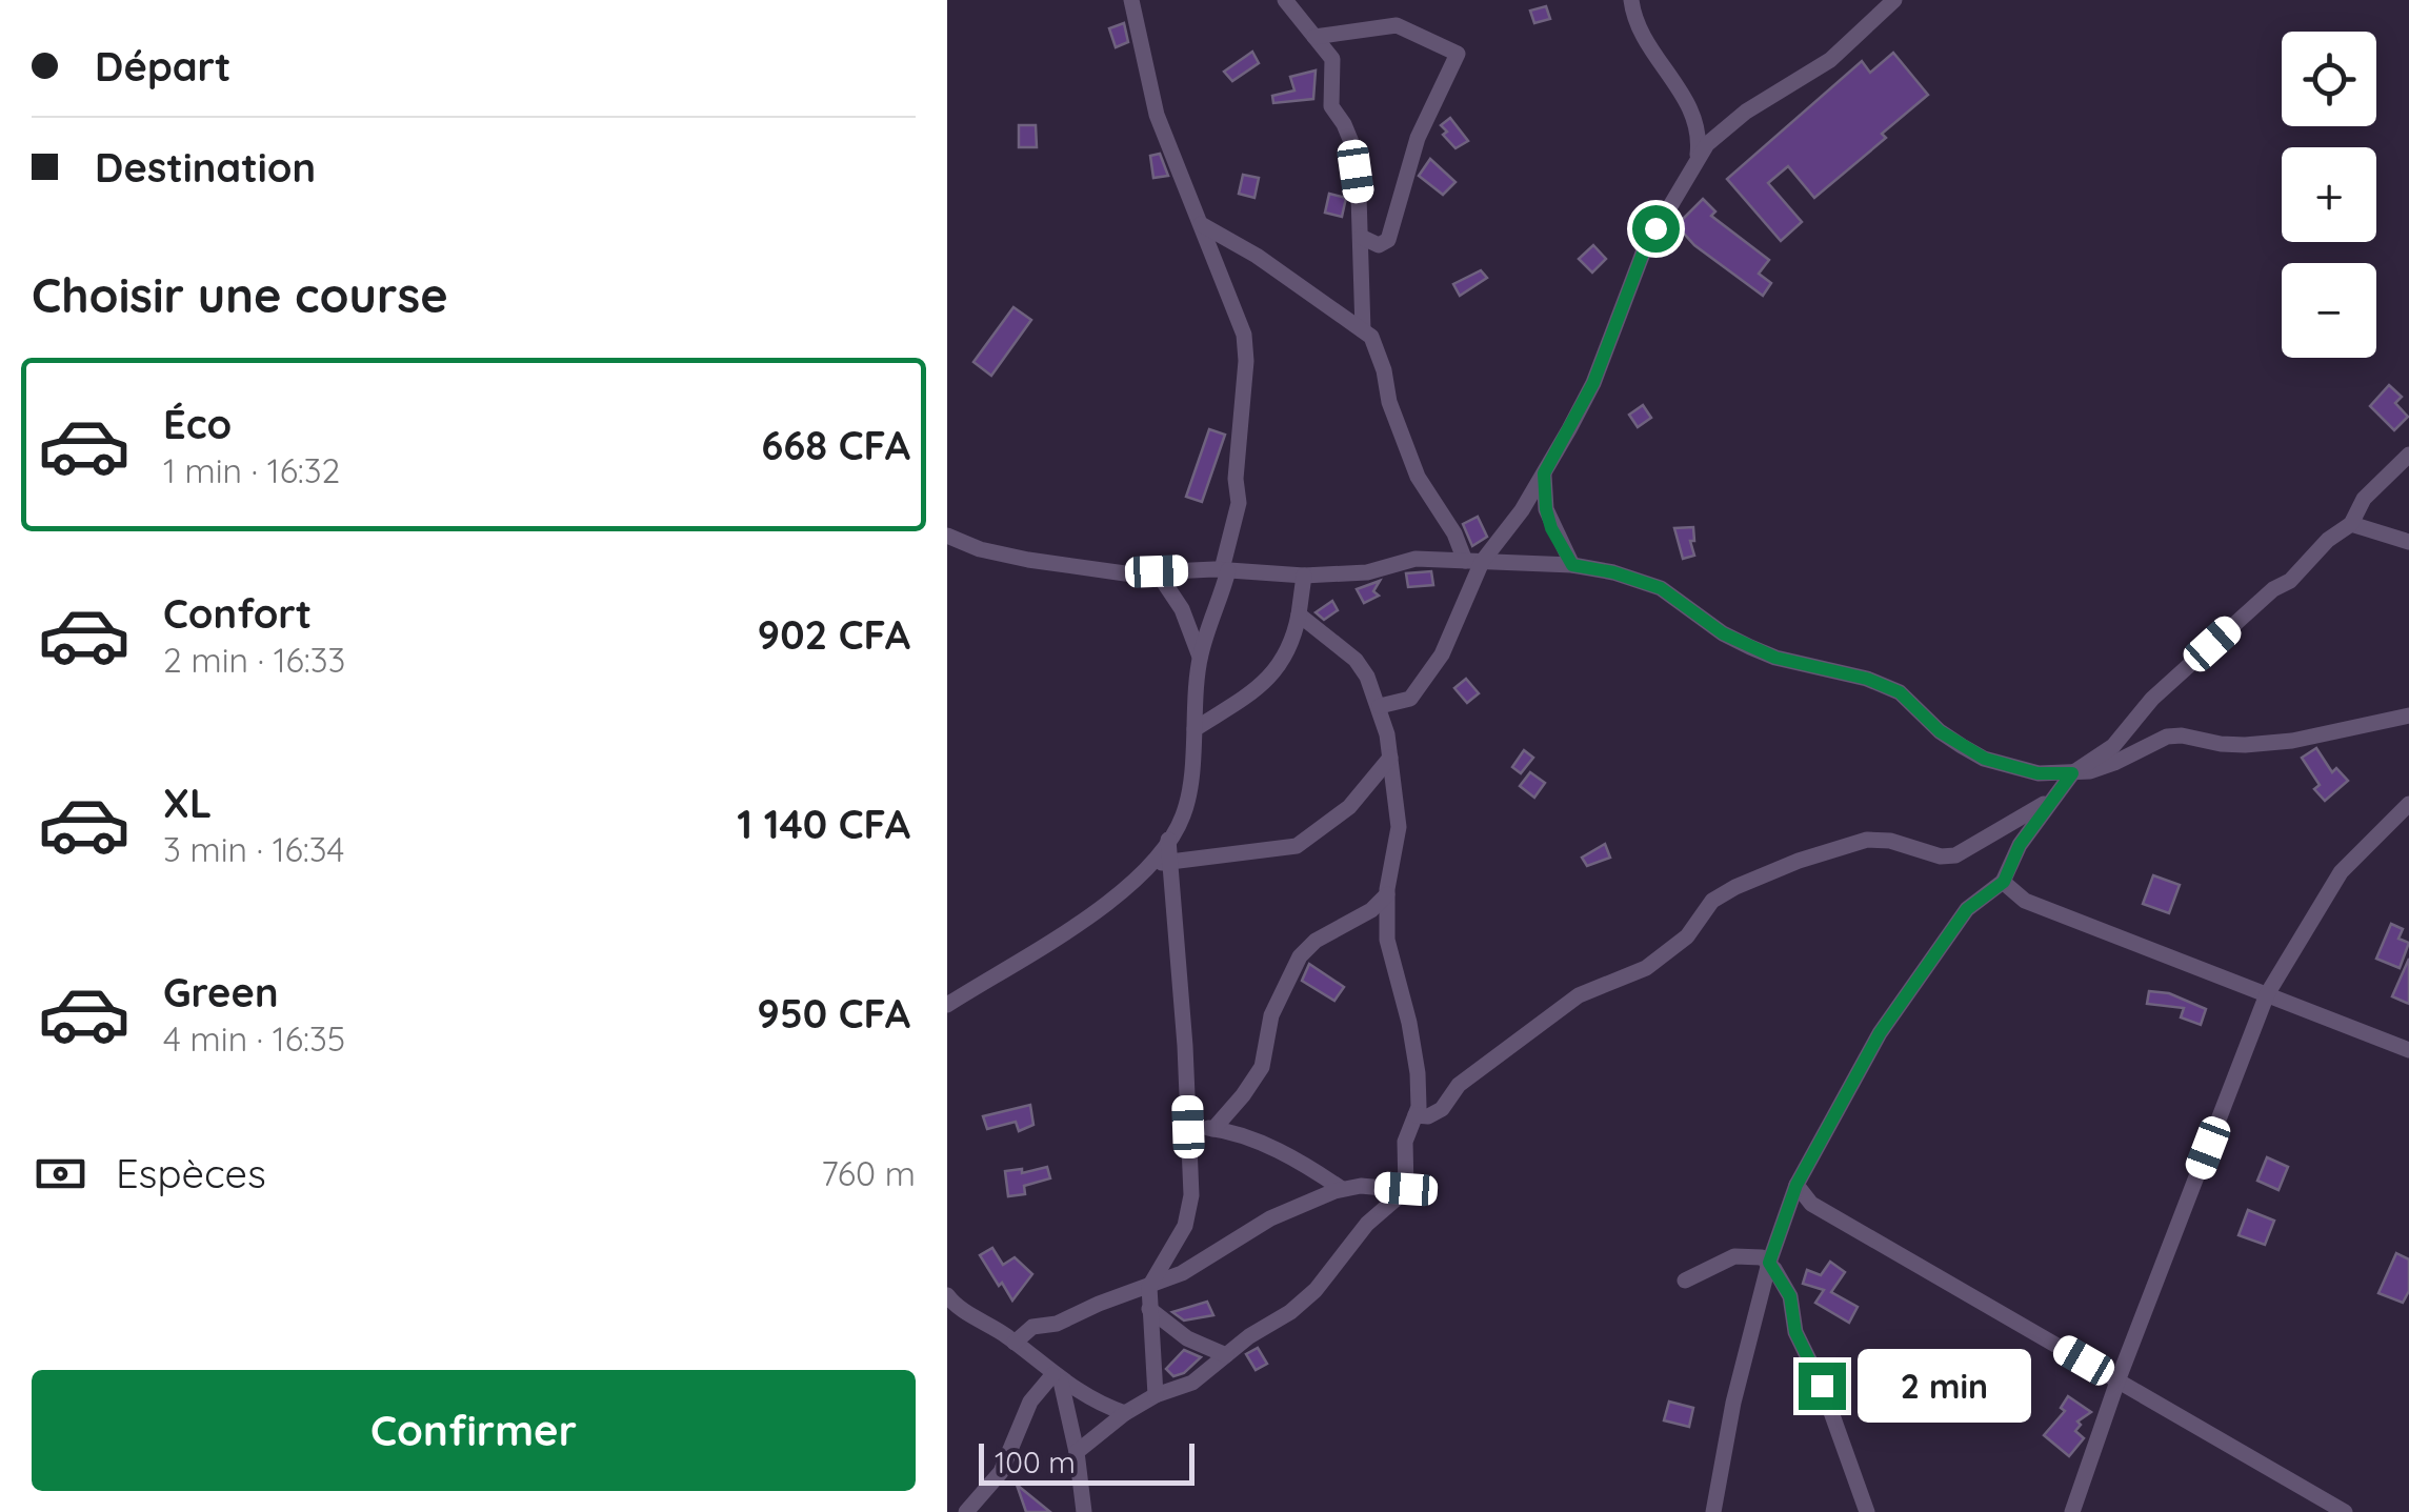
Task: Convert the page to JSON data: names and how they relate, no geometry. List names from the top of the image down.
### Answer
{
  "scale_bar": "100 m",
  "page": {
    "banner": ["Départ", "Destination"],
    "map_buttons": ["+", "−"],
    "heading": "Choisir une course",
    "list": [
      {
        "name": "Éco",
        "note": "1 min · 16:32",
        "value": "668 CFA"
      },
      {
        "name": "Confort",
        "note": "2 min · 16:33",
        "value": "902 CFA"
      },
      {
        "name": "XL",
        "note": "3 min · 16:34",
        "value": "1 140 CFA"
      },
      {
        "name": "Green",
        "note": "4 min · 16:35",
        "value": "950 CFA"
      }
    ],
    "pay": ["Espèces", "760 m"],
    "buttons": "Confirmer",
    "bubble": "2 min",
    "scale": "100 m"
  }
}
